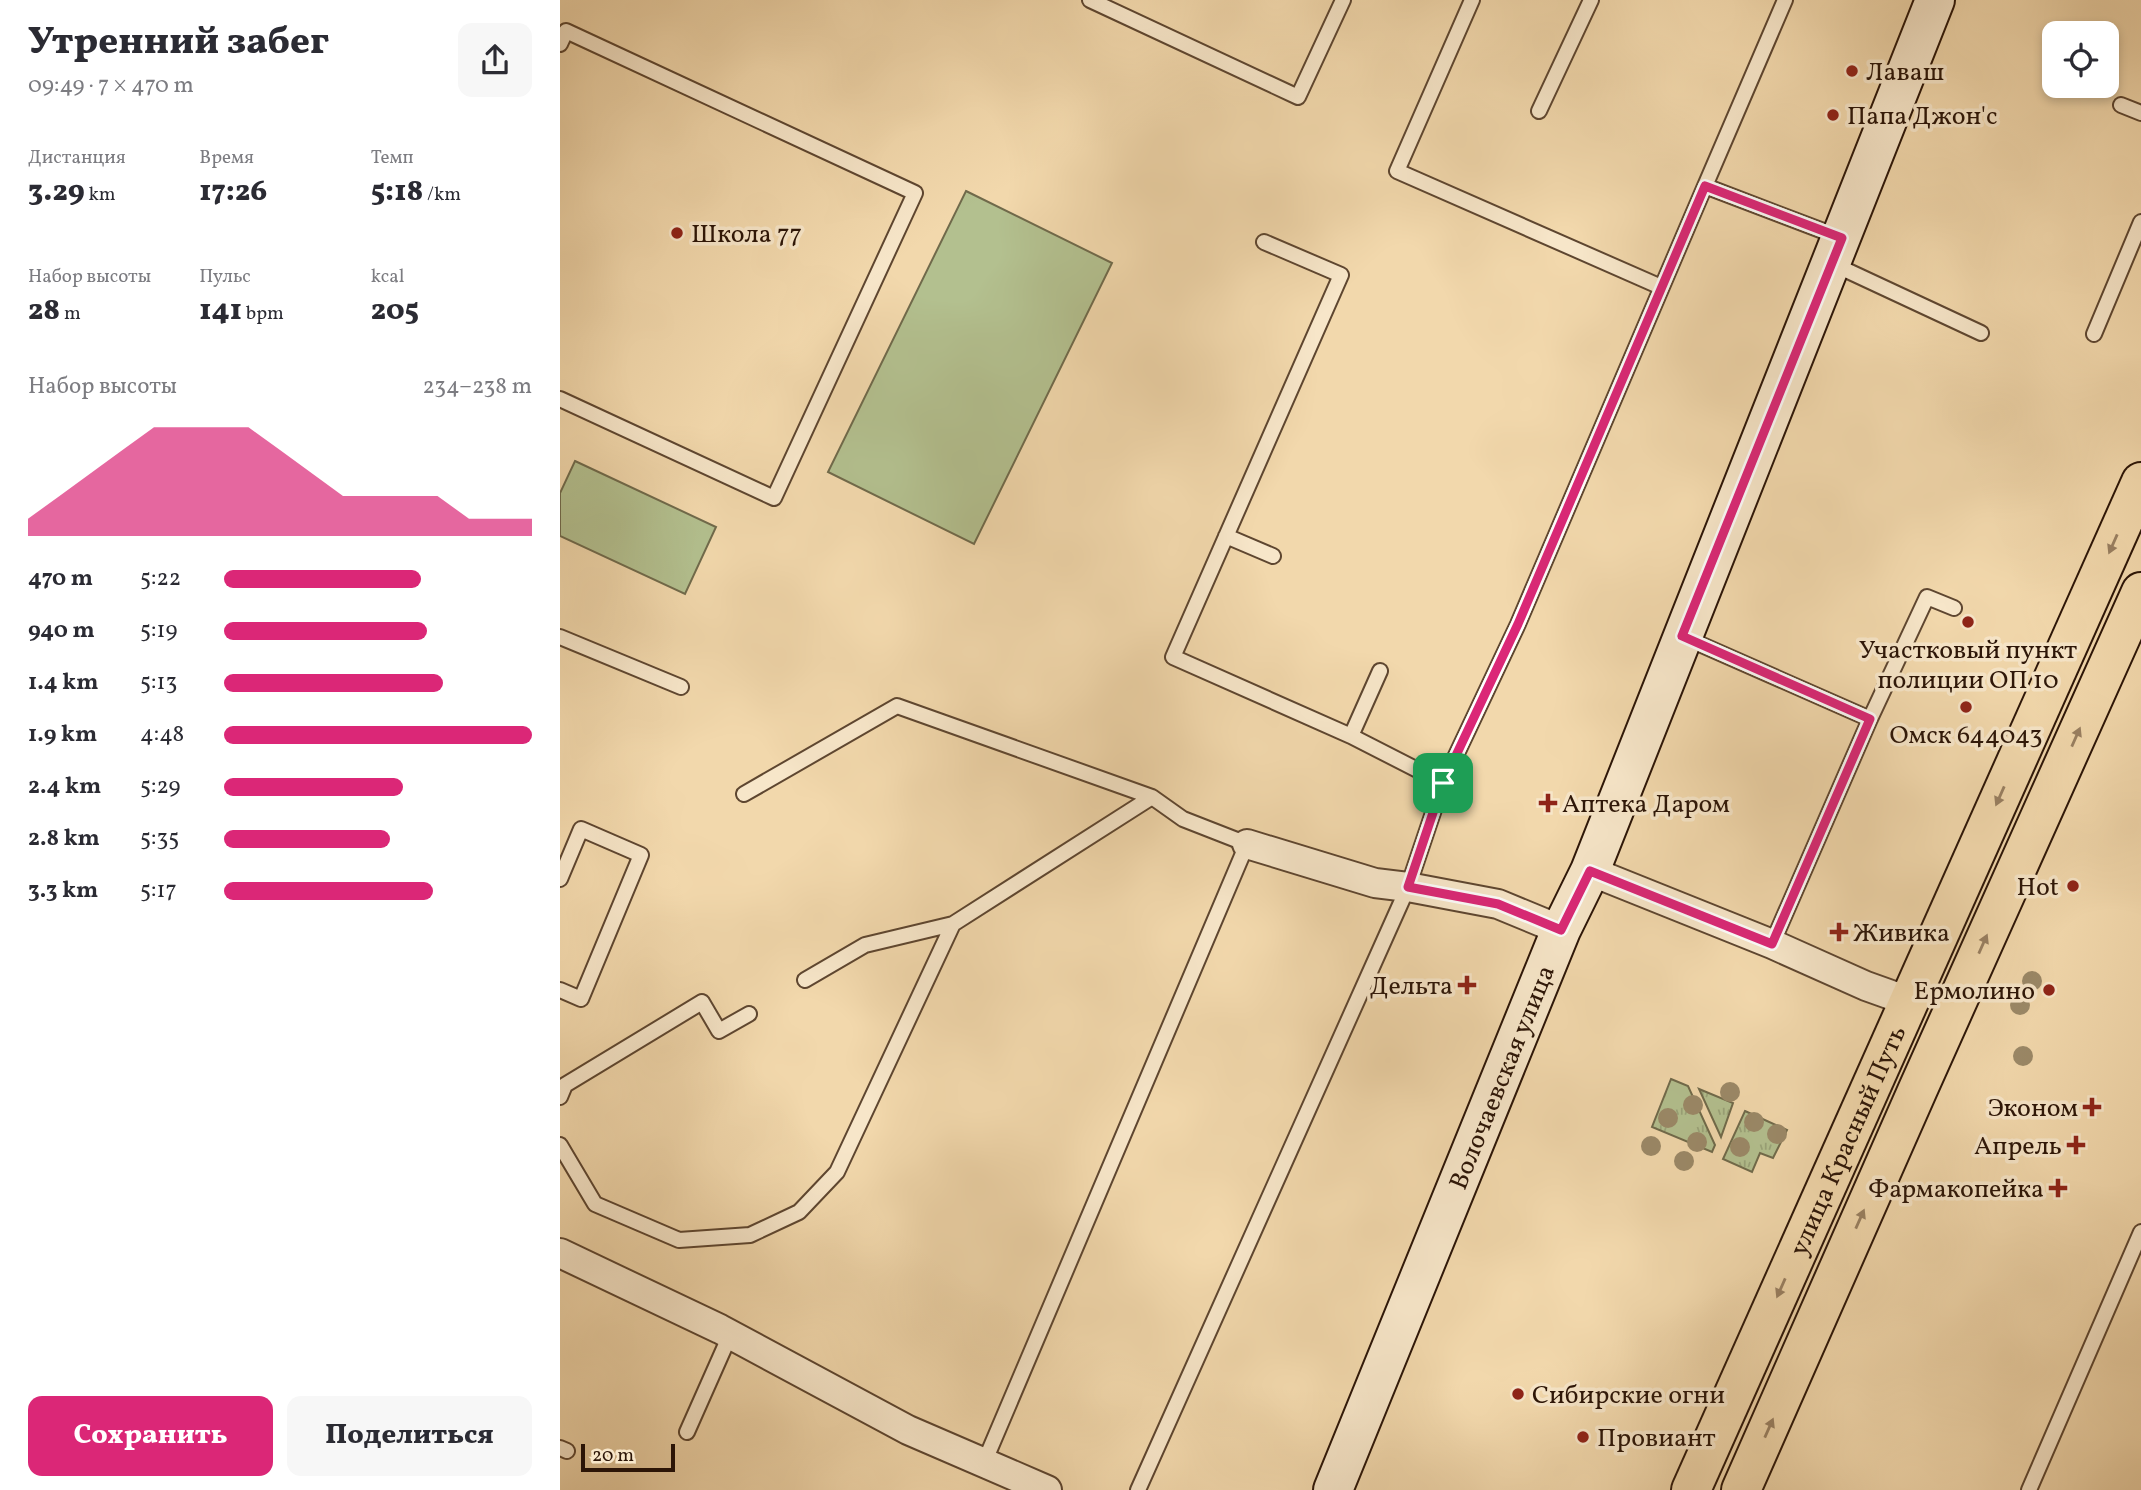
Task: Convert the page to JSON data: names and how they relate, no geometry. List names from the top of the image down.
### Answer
{
  "streets": {
    "main road": ["улица Красный Путь"],
    "street": ["Волочаевская улица"]
  },
  "places": {
    "other": [
      "Лаваш",
      "Папа Джон'с",
      "Школа 77",
      "Участковый пункт полиции ОП 10",
      "Омск 644043",
      "Hot",
      "Ермолино",
      "Сибирские огни",
      "Провиант"
    ],
    "health": [
      "Аптека Даром",
      "Живика",
      "Дельта",
      "Эконом",
      "Апрель",
      "Фармакопейка"
    ]
  },
  "scale_bar": "20 m",
  "page": {
    "heading": ["Утренний забег", "09:49 · 7 × 470 m"],
    "stats": [
      ["Дистанция", "3.29 km"],
      ["Время", "17:26"],
      ["Темп", "5:18 /km"],
      ["Набор высоты", "28 m"],
      ["Пульс", "141 bpm"],
      ["kcal", "205"]
    ],
    "chart": ["Набор высоты", "234–238 m"],
    "list": [
      {
        "name": "470 m",
        "note": "5:22"
      },
      {
        "name": "940 m",
        "note": "5:19"
      },
      {
        "name": "1.4 km",
        "note": "5:13"
      },
      {
        "name": "1.9 km",
        "note": "4:48"
      },
      {
        "name": "2.4 km",
        "note": "5:29"
      },
      {
        "name": "2.8 km",
        "note": "5:35"
      },
      {
        "name": "3.3 km",
        "note": "5:17"
      }
    ],
    "buttons": ["Сохранить", "Поделиться"],
    "scale": "20 m"
  }
}
